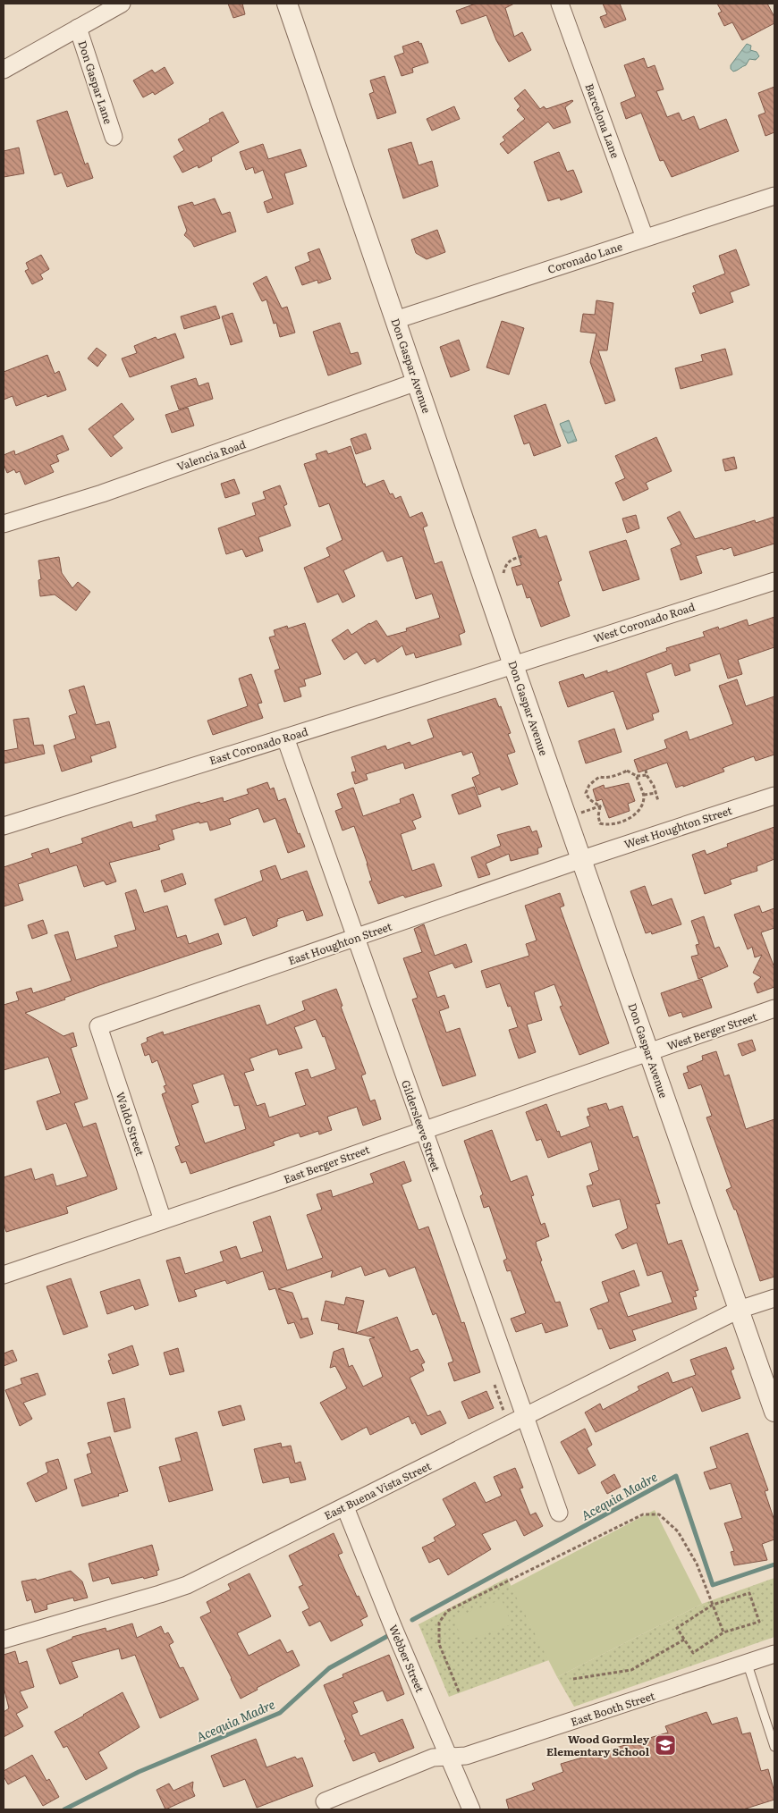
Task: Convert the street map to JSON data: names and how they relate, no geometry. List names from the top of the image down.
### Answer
{
  "streets": {
    "street": [
      "Don Gaspar Lane",
      "Barcelona Lane",
      "Coronado Lane",
      "Don Gaspar Avenue",
      "Valencia Road",
      "West Coronado Road",
      "East Coronado Road",
      "West Houghton Street",
      "East Houghton Street",
      "West Berger Street",
      "Waldo Street",
      "Gildersleeve Street",
      "East Berger Street",
      "East Buena Vista Street",
      "Webber Street",
      "East Booth Street"
    ]
  },
  "crossings": [
    ["Barcelona Lane", "Coronado Lane"],
    ["Coronado Lane", "Don Gaspar Avenue"],
    ["Don Gaspar Avenue", "Valencia Road"],
    ["Don Gaspar Avenue", "West Coronado Road"],
    ["Don Gaspar Avenue", "East Coronado Road"],
    ["Don Gaspar Avenue", "West Houghton Street"],
    ["Don Gaspar Avenue", "East Houghton Street"],
    ["Don Gaspar Avenue", "West Berger Street"],
    ["Don Gaspar Avenue", "East Berger Street"],
    ["Don Gaspar Avenue", "East Buena Vista Street"],
    ["West Coronado Road", "East Coronado Road"],
    ["East Coronado Road", "Gildersleeve Street"],
    ["West Houghton Street", "East Houghton Street"],
    ["East Houghton Street", "Waldo Street"],
    ["East Houghton Street", "Gildersleeve Street"],
    ["West Berger Street", "East Berger Street"],
    ["Waldo Street", "East Berger Street"],
    ["Gildersleeve Street", "East Berger Street"],
    ["Gildersleeve Street", "East Buena Vista Street"],
    ["East Buena Vista Street", "Webber Street"],
    ["Webber Street", "East Booth Street"]
  ],
  "water": ["Acequia Madre"],
  "places": {
    "school or university": ["Wood Gormley Elementary School"]
  }
}
